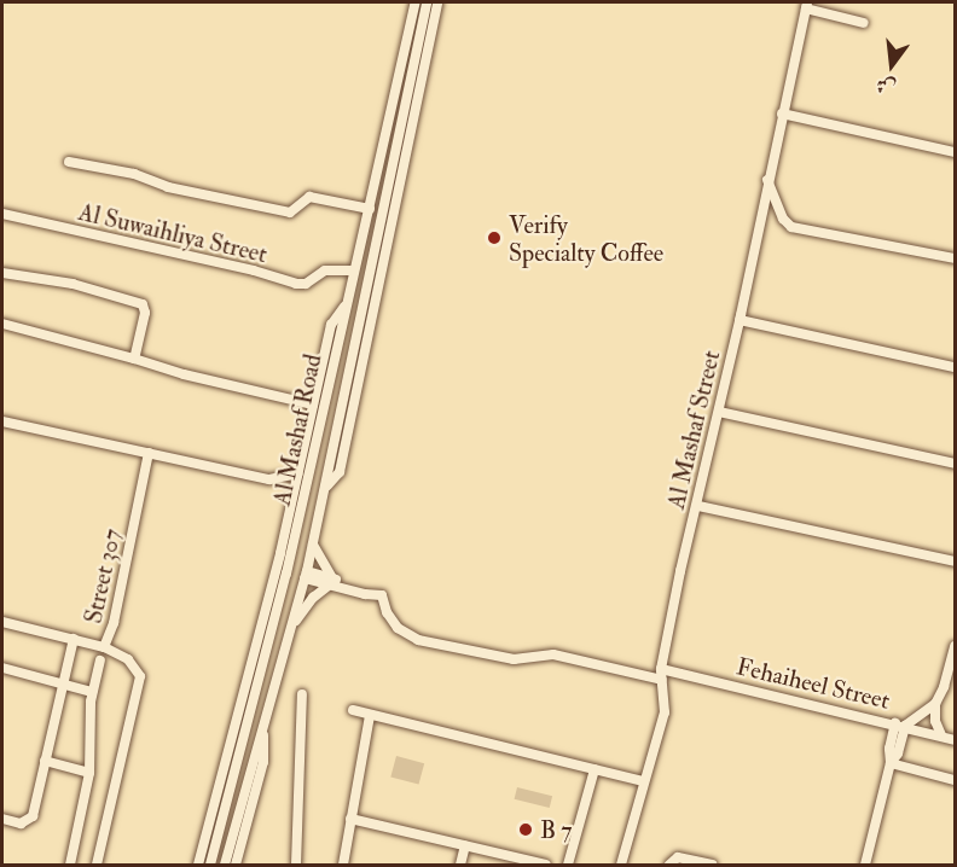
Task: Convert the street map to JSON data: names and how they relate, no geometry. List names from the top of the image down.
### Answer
{
  "streets": {
    "street": [
      "Al Suwaihliya Street",
      "Al Mashaf Road",
      "Al Mashaf Street",
      "Street 307",
      "Fehaiheel Street"
    ]
  },
  "crossings": [
    ["Al Suwaihliya Street", "Al Mashaf Road"],
    ["Al Mashaf Street", "Fehaiheel Street"]
  ],
  "places": ["Verify Specialty Coffee", "B 7"],
  "north": "bottom"
}
